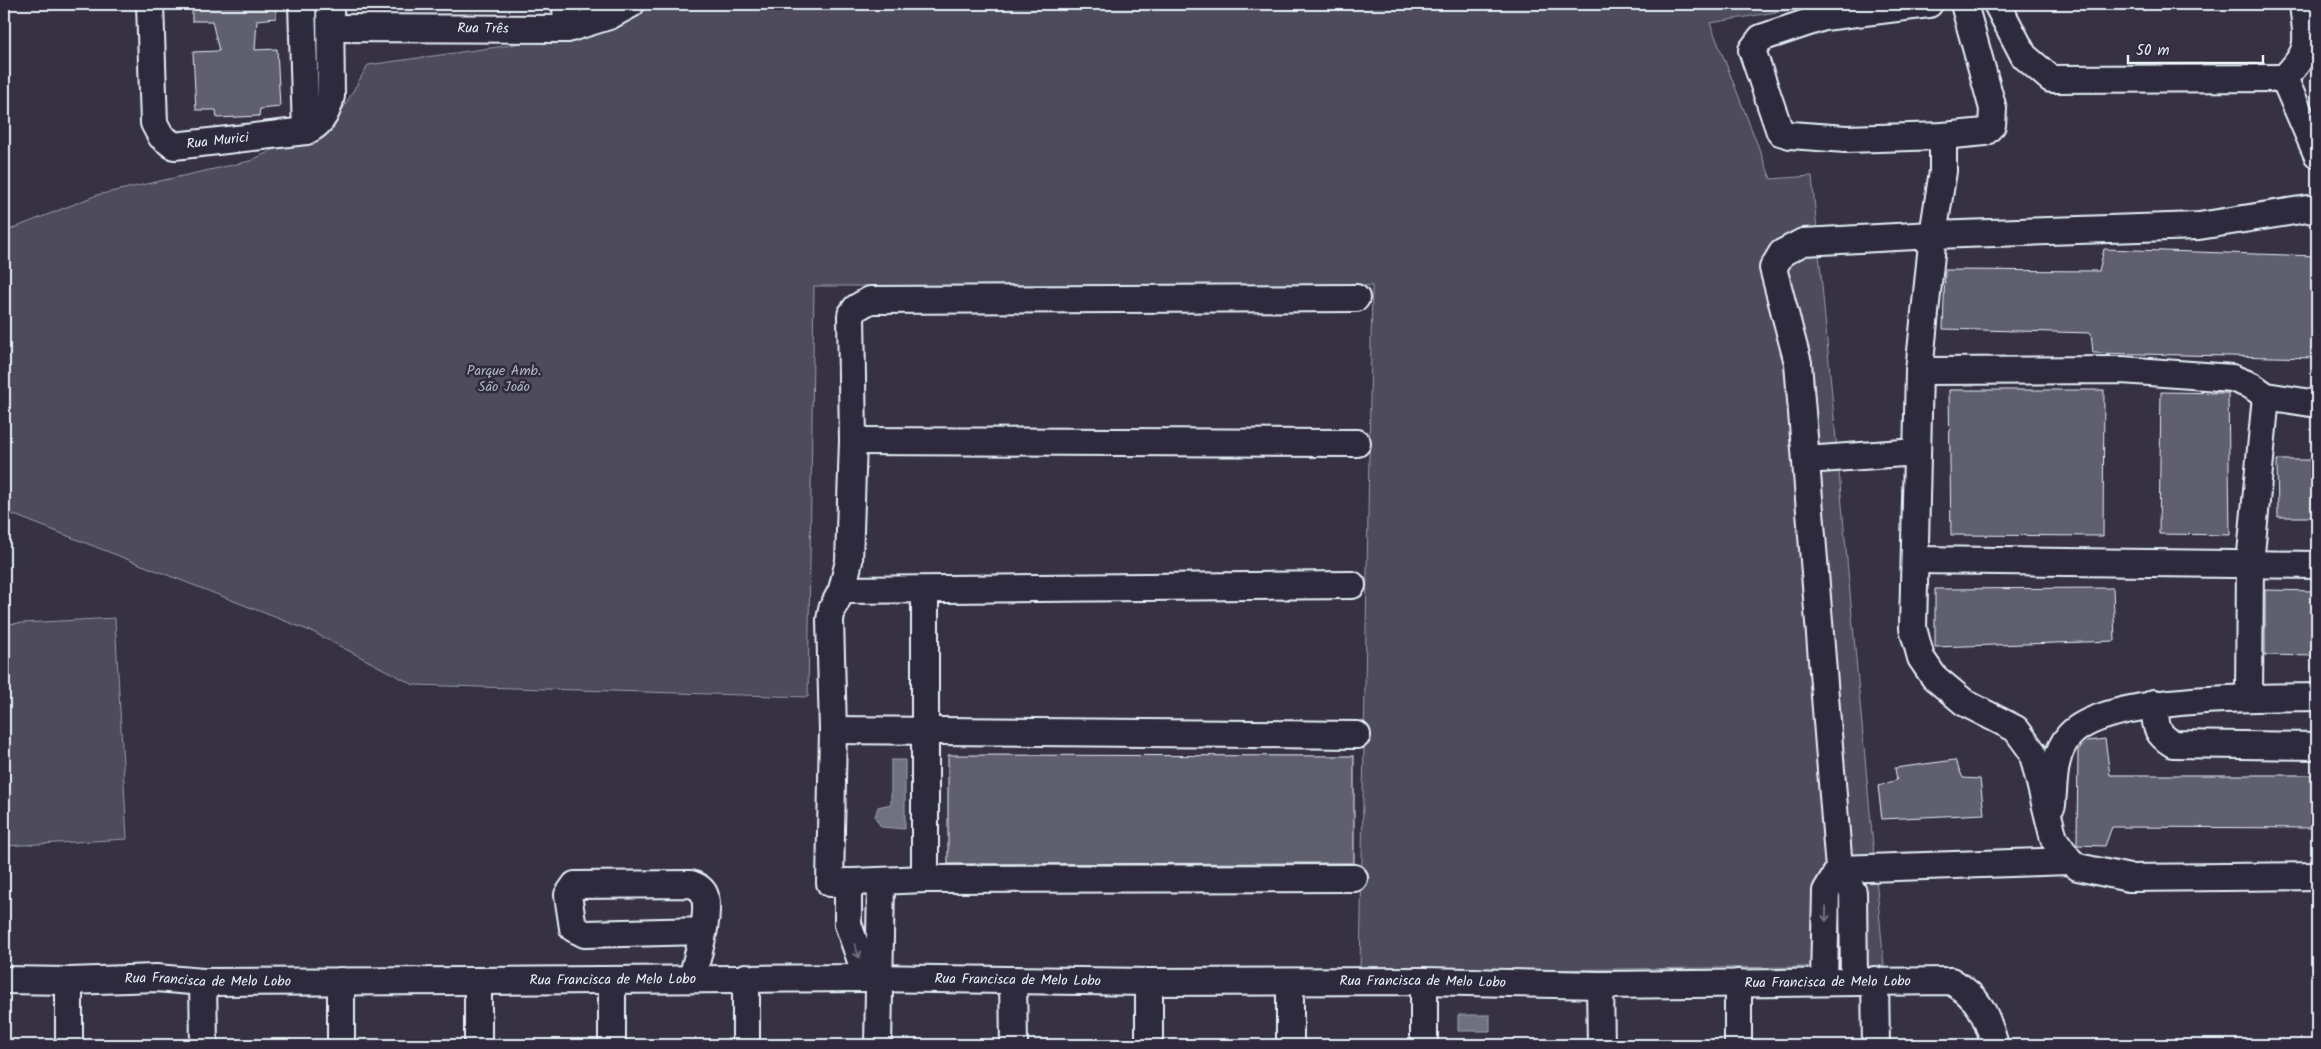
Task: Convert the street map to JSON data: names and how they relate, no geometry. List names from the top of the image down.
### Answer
{
  "streets": {
    "street": ["Rua Três", "Rua Murici", "Rua Francisca de Melo Lobo"]
  },
  "parks": ["Parque Amb. São João"],
  "scale_bar": "50 m"
}
